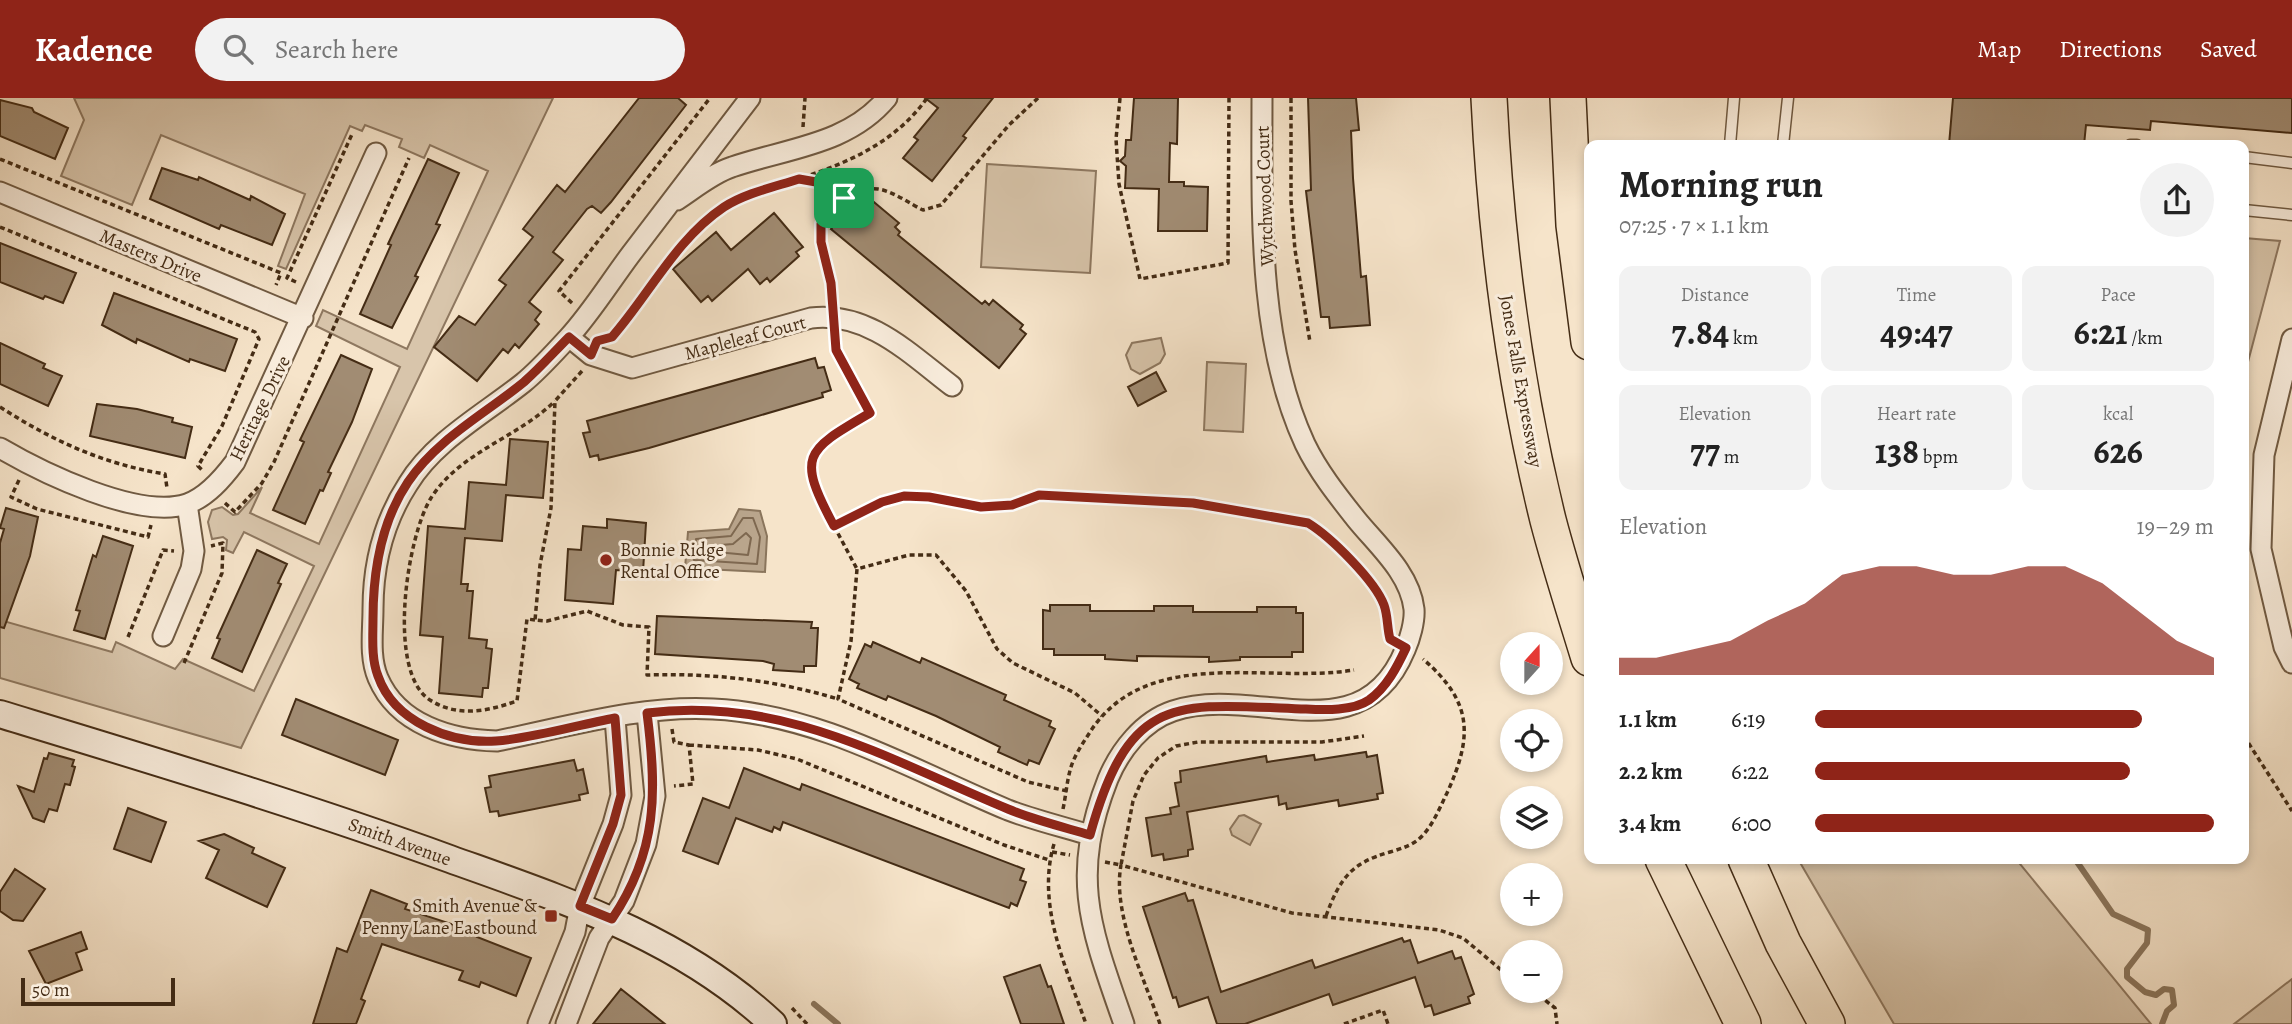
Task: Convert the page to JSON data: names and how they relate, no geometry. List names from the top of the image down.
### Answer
{
  "streets": {
    "highway": ["Jones Falls Expressway"],
    "main road": ["Smith Avenue"],
    "street": [
      "Wytchwood Court",
      "Masters Drive",
      "Mapleleaf Court",
      "Heritage Drive"
    ]
  },
  "crossings": [
    ["Masters Drive", "Heritage Drive"]
  ],
  "places": {
    "other": ["Bonnie Ridge Rental Office"],
    "transit": ["Smith Avenue & Penny Lane Eastbound"]
  },
  "scale_bar": "50 m",
  "north": "top",
  "page": {
    "header": "Kadence",
    "search": "Search here",
    "nav": ["Map", "Directions", "Saved"],
    "heading": ["Morning run", "07:25 · 7 × 1.1 km"],
    "stats": [
      ["Distance", "7.84 km"],
      ["Time", "49:47"],
      ["Pace", "6:21 /km"],
      ["Elevation", "77 m"],
      ["Heart rate", "138 bpm"],
      ["kcal", "626"]
    ],
    "chart": ["Elevation", "19–29 m"],
    "map_buttons": ["+", "−"],
    "list": [
      {
        "name": "1.1 km",
        "note": "6:19"
      },
      {
        "name": "2.2 km",
        "note": "6:22"
      },
      {
        "name": "3.4 km",
        "note": "6:00"
      }
    ],
    "scale": "50 m"
  }
}
